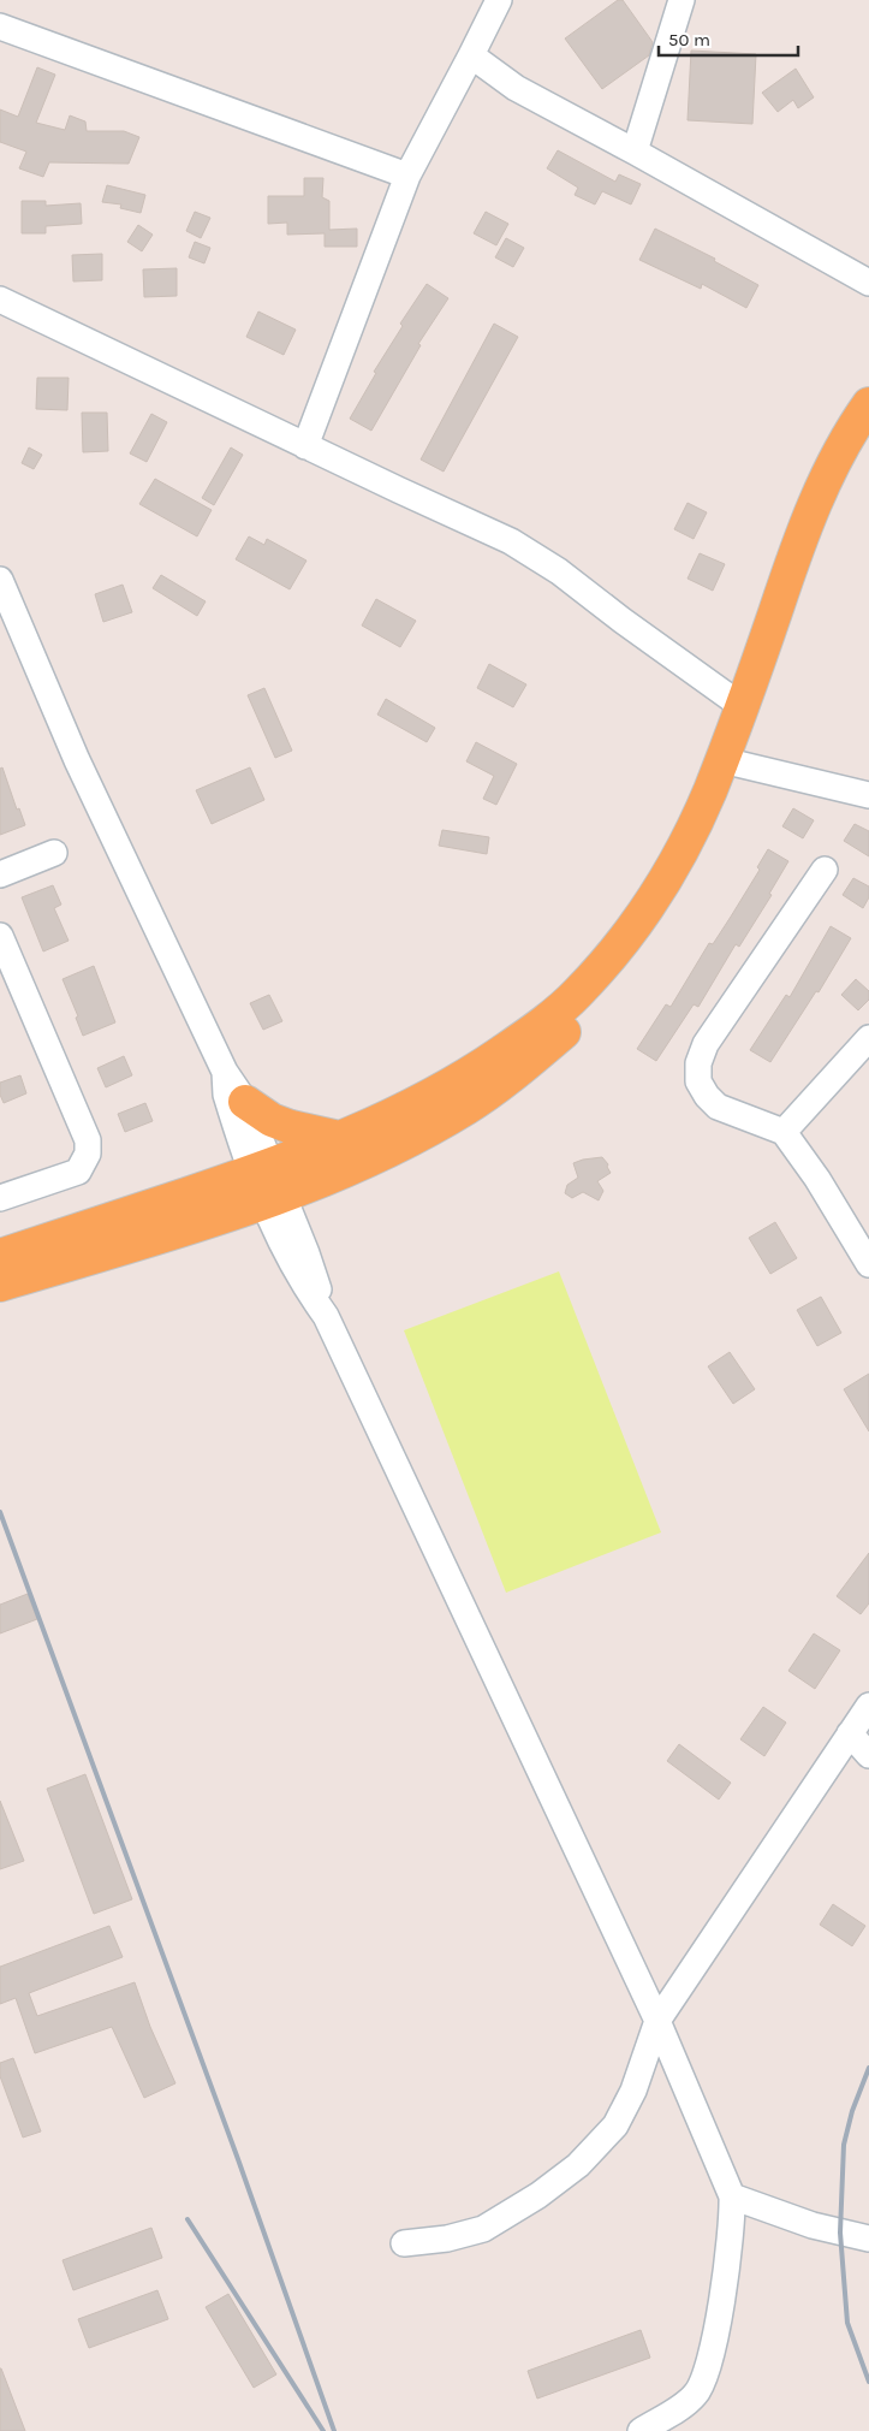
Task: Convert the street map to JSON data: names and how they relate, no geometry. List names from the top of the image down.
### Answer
{
  "scale_bar": "50 m"
}
